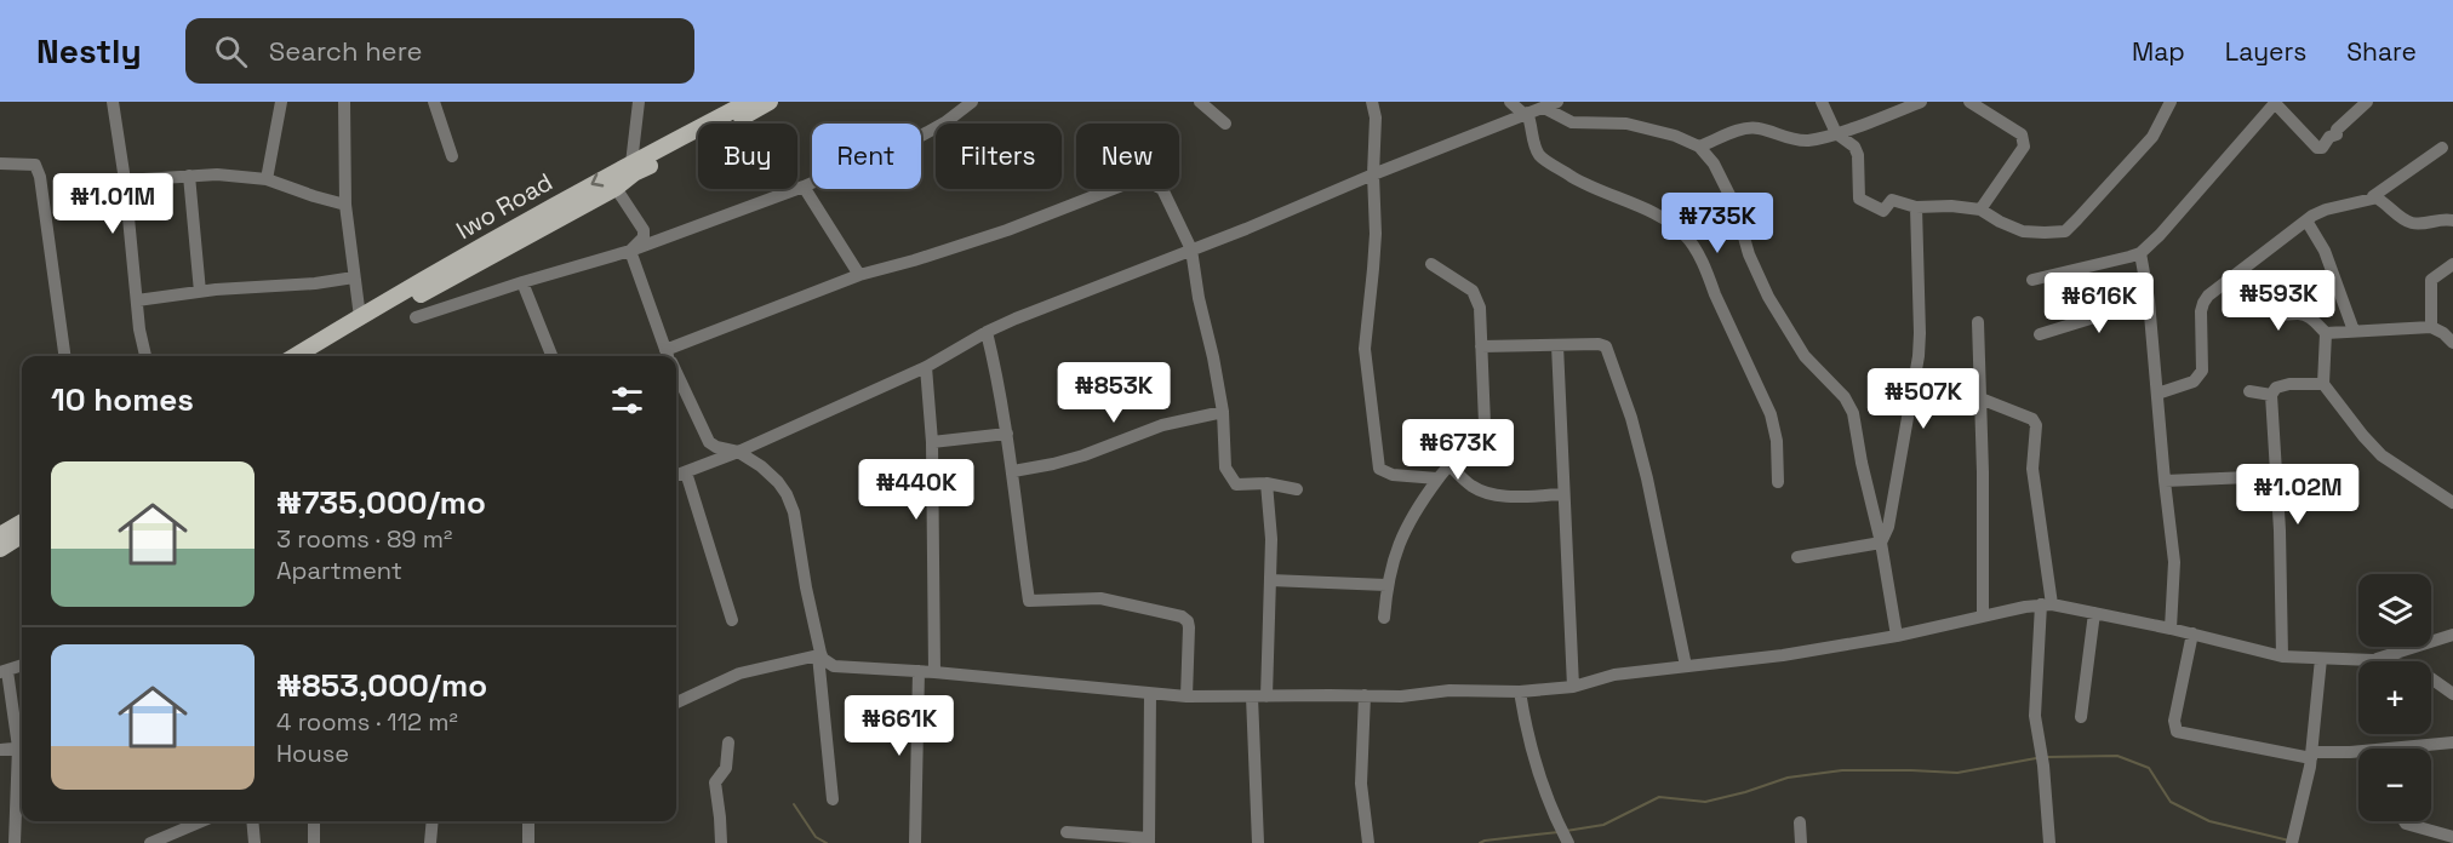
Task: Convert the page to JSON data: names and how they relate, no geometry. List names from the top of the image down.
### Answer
{
  "streets": {
    "main road": ["Iwo Road"]
  },
  "page": {
    "header": "Nestly",
    "search": "Search here",
    "nav": ["Map", "Layers", "Share"],
    "chip": [
      "Buy",
      "Rent",
      "Filters",
      "New"
    ],
    "price": [
      "₦1.01M",
      "₦735K",
      "₦593K",
      "₦616K",
      "₦853K",
      "₦507K",
      "₦673K",
      "₦440K",
      "₦1.02M",
      "₦661K"
    ],
    "heading": "10 homes",
    "list": [
      {
        "name": "₦735,000/mo",
        "note": "3 rooms · 89 m² · Apartment"
      },
      {
        "name": "₦853,000/mo",
        "note": "4 rooms · 112 m² · House"
      }
    ],
    "map_buttons": ["+", "−"]
  }
}
